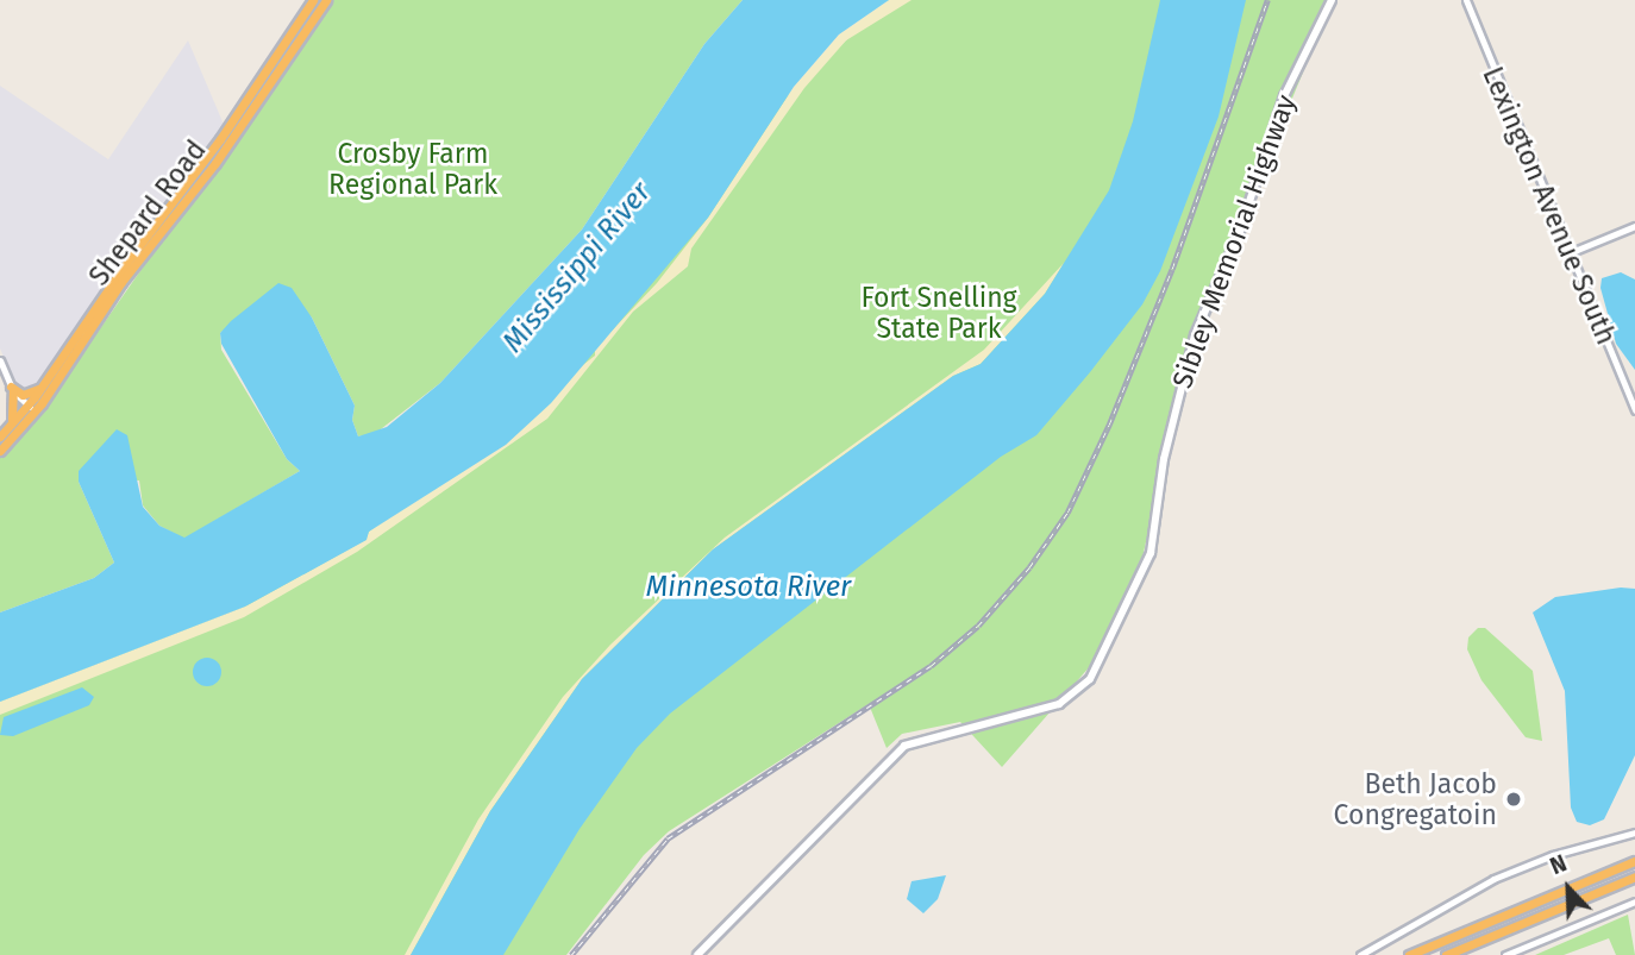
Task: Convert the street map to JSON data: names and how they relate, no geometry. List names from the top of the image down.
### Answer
{
  "streets": {
    "highway": ["Shepard Road"],
    "main road": ["Sibley Memorial Highway"],
    "street": ["Lexington Avenue South"]
  },
  "water": ["Mississippi River", "Minnesota River"],
  "parks": ["Crosby Farm Regional Park", "Fort Snelling State Park"],
  "places": ["Beth Jacob Congregatoin"],
  "north": "top left"
}
